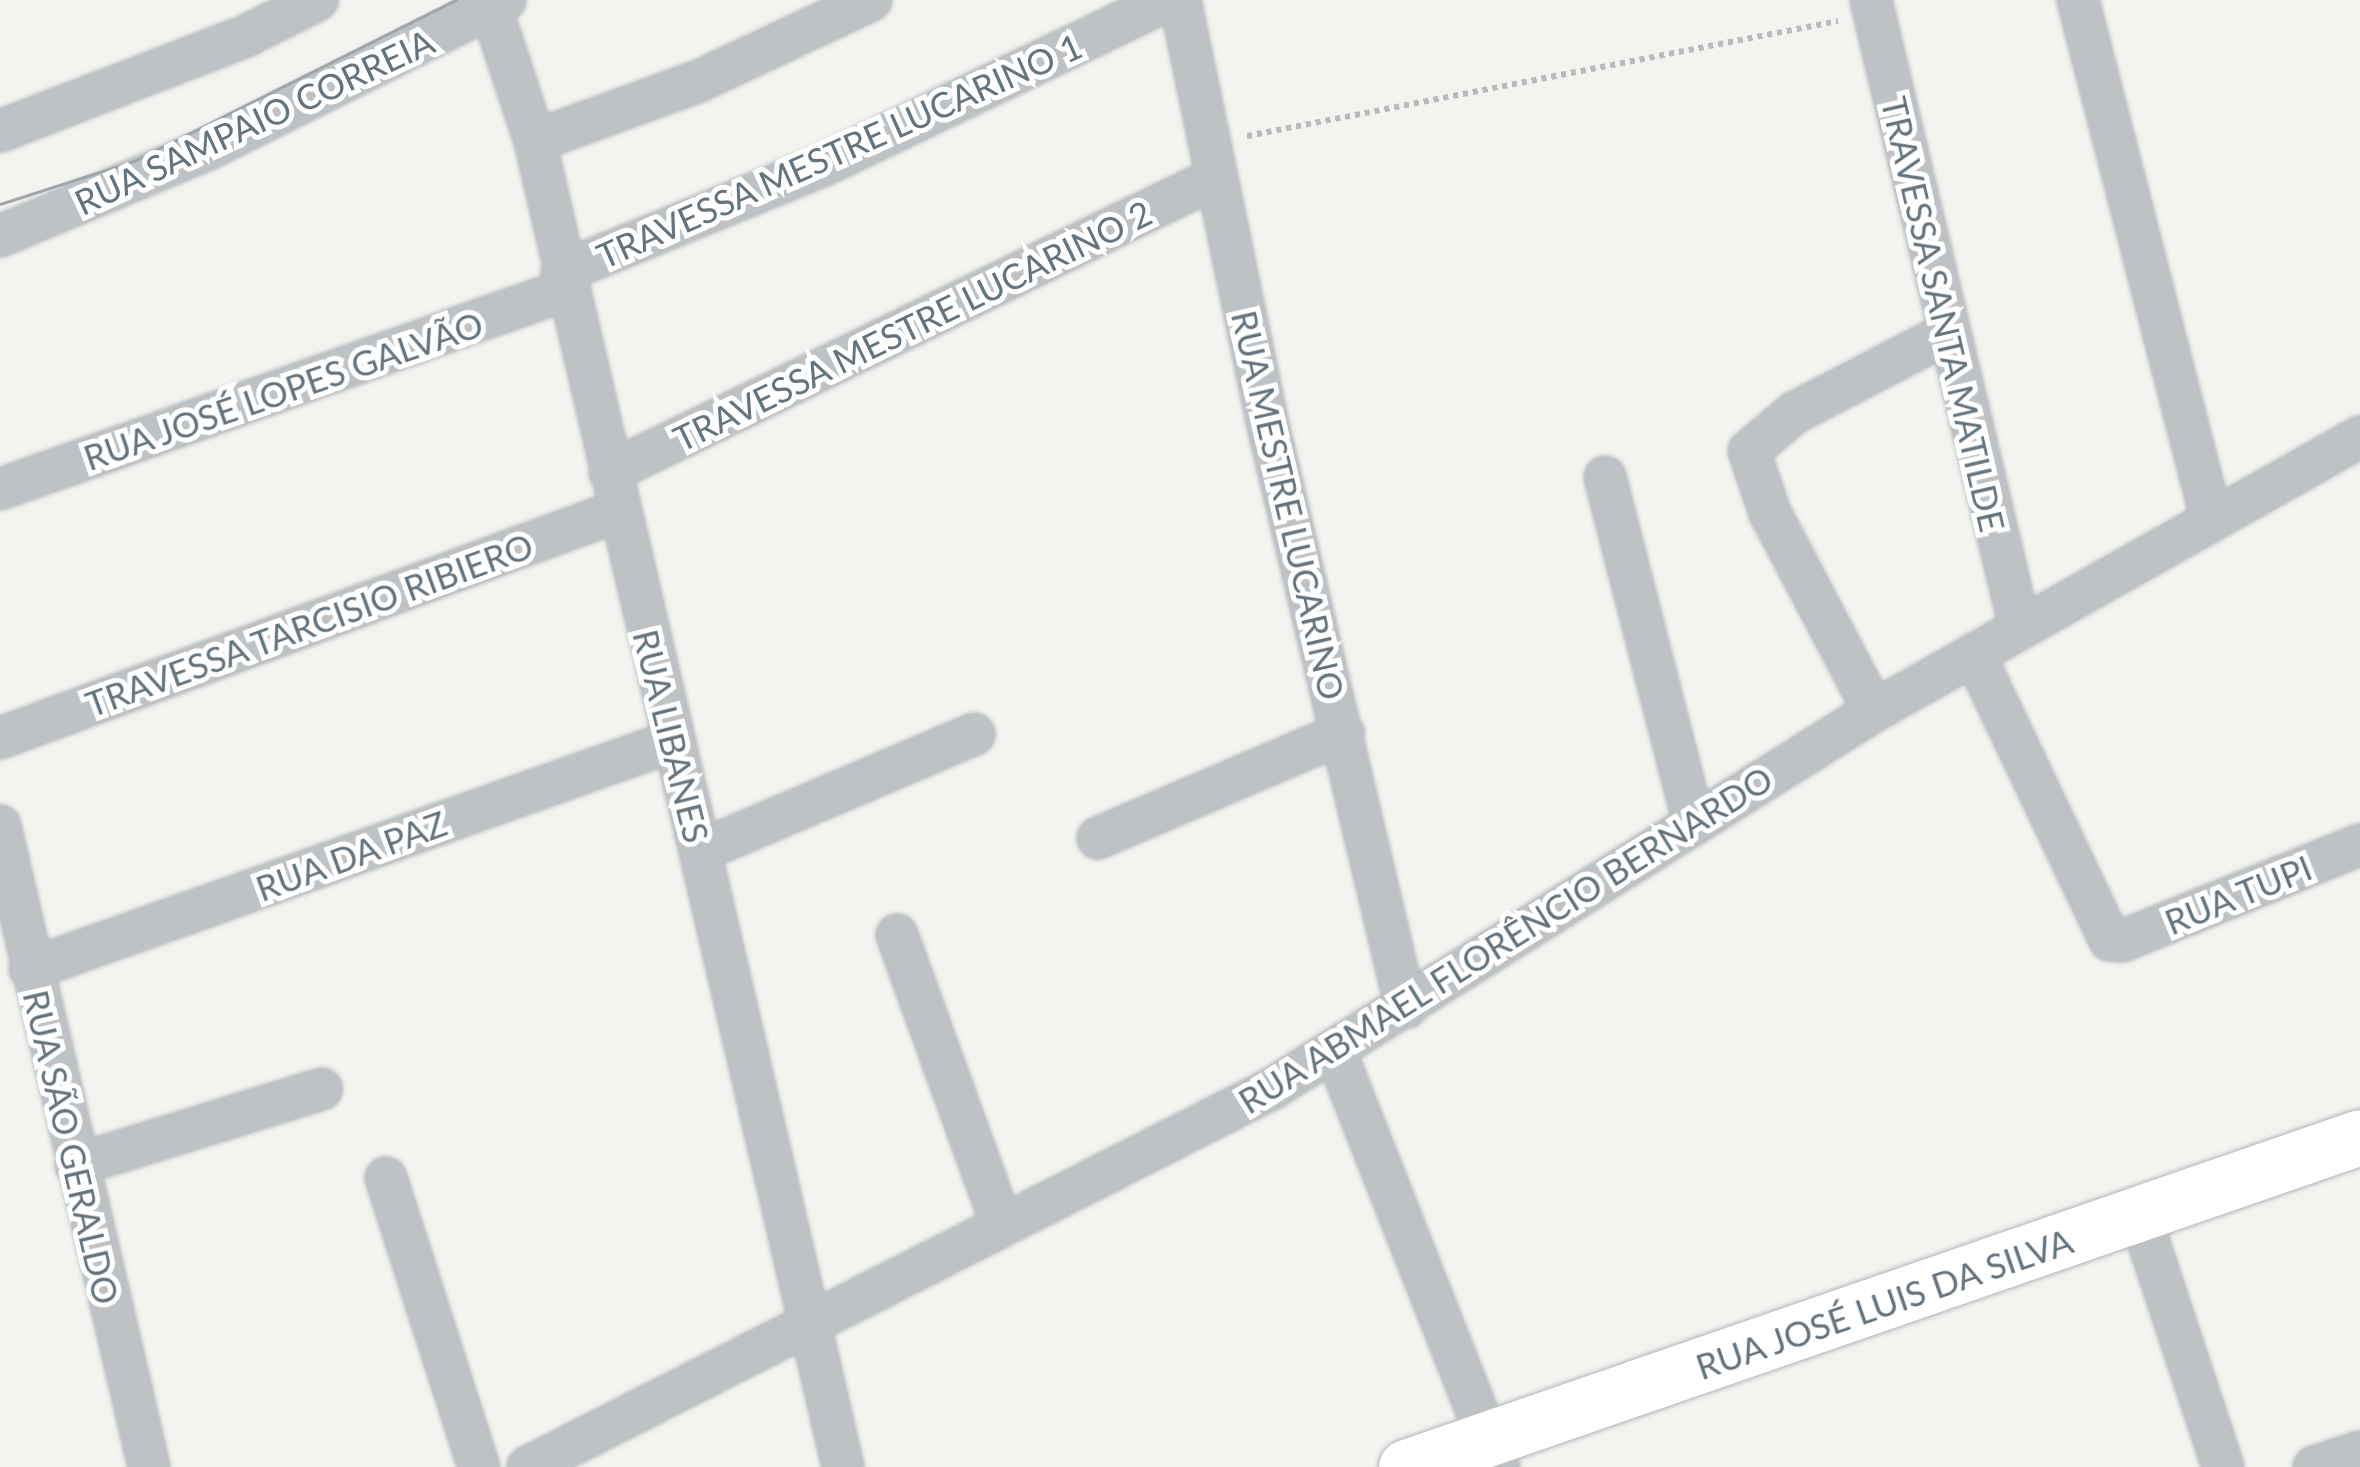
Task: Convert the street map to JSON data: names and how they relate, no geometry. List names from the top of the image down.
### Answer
{
  "streets": {
    "street": [
      "RUA SAMPAIO CORREIA",
      "TRAVESSA MESTRE LUCARINO 1",
      "TRAVESSA SANTA MATILDE",
      "TRAVESSA MESTRE LUCARINO 2",
      "RUA JOSÉ LOPES GALVÃO",
      "RUA MESTRE LUCARINO",
      "TRAVESSA TARCISIO RIBIERO",
      "RUA LIBANES",
      "RUA DA PAZ",
      "RUA TUPI",
      "RUA ABMAEL FLORÊNCIO BERNARDO",
      "RUA SÃO GERALDO",
      "RUA JOSÉ LUIS DA SILVA"
    ]
  },
  "crossings": [
    ["RUA SAMPAIO CORREIA", "RUA LIBANES"],
    ["TRAVESSA MESTRE LUCARINO 1", "RUA JOSÉ LOPES GALVÃO"],
    ["TRAVESSA MESTRE LUCARINO 1", "RUA LIBANES"],
    ["TRAVESSA SANTA MATILDE", "RUA ABMAEL FLORÊNCIO BERNARDO"],
    ["TRAVESSA MESTRE LUCARINO 2", "RUA MESTRE LUCARINO"],
    ["TRAVESSA MESTRE LUCARINO 2", "TRAVESSA TARCISIO RIBIERO"],
    ["TRAVESSA MESTRE LUCARINO 2", "RUA LIBANES"],
    ["RUA JOSÉ LOPES GALVÃO", "RUA LIBANES"],
    ["RUA MESTRE LUCARINO", "RUA ABMAEL FLORÊNCIO BERNARDO"],
    ["TRAVESSA TARCISIO RIBIERO", "RUA LIBANES"],
    ["RUA LIBANES", "RUA DA PAZ"],
    ["RUA LIBANES", "RUA ABMAEL FLORÊNCIO BERNARDO"],
    ["RUA DA PAZ", "RUA SÃO GERALDO"],
    ["RUA TUPI", "RUA ABMAEL FLORÊNCIO BERNARDO"]
  ]
}
